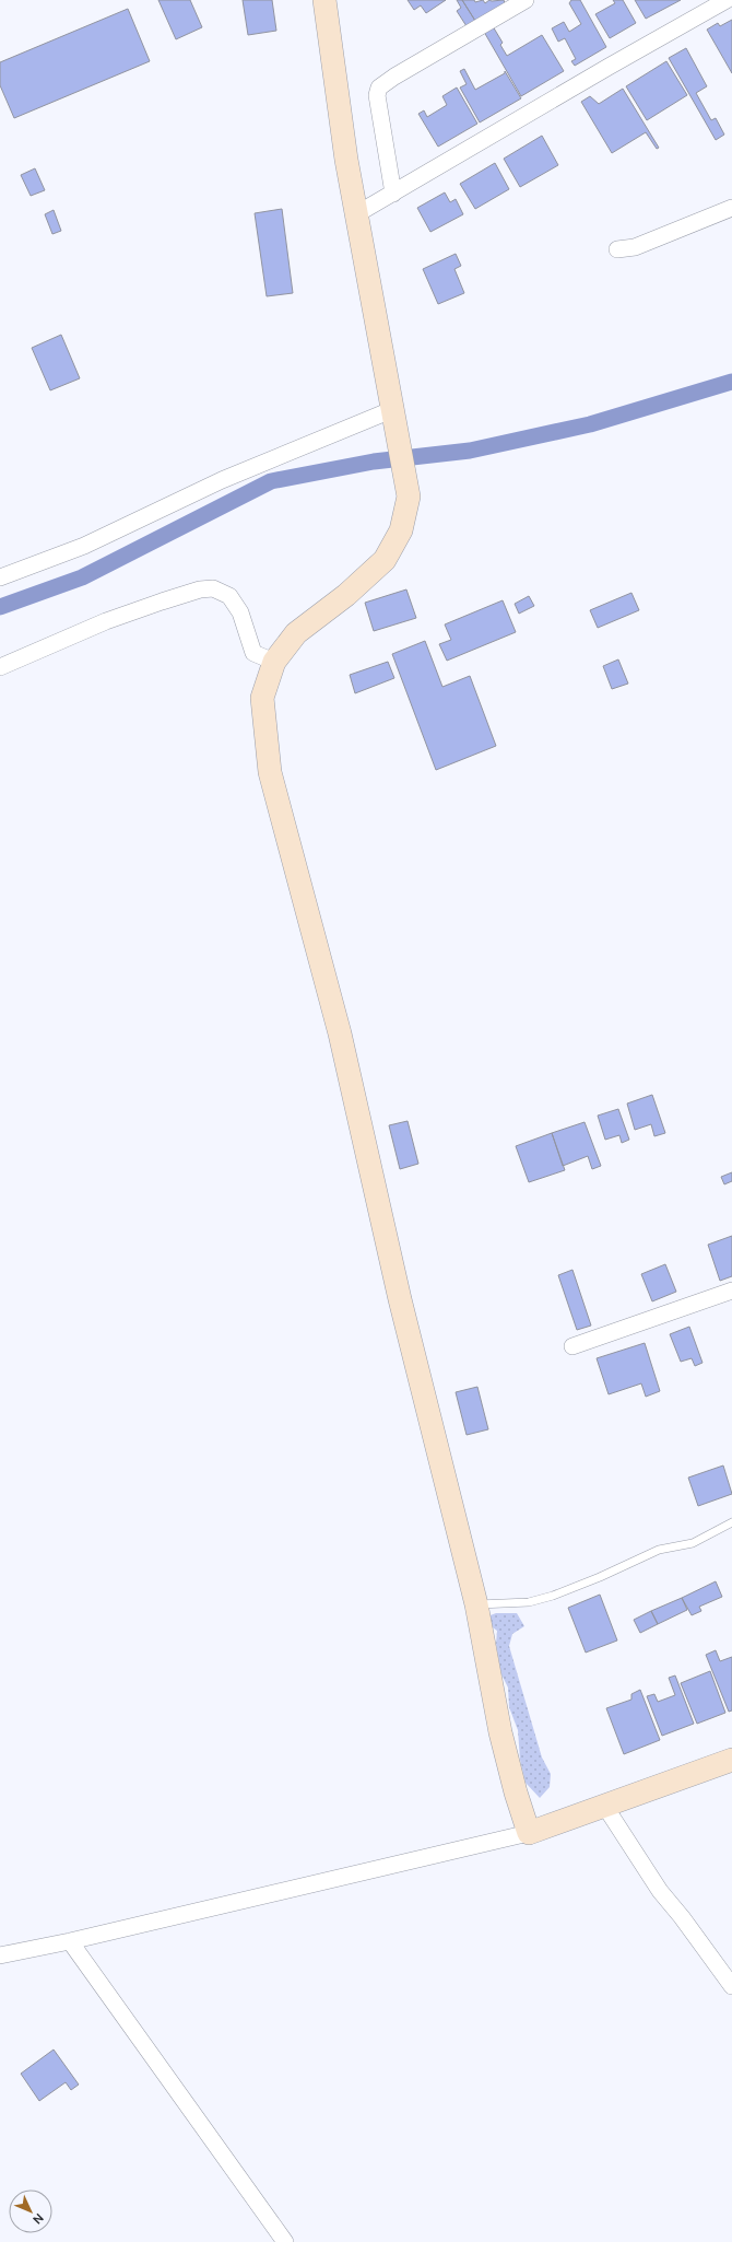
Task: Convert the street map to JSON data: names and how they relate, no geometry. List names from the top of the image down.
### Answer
{
  "north": "bottom right"
}
